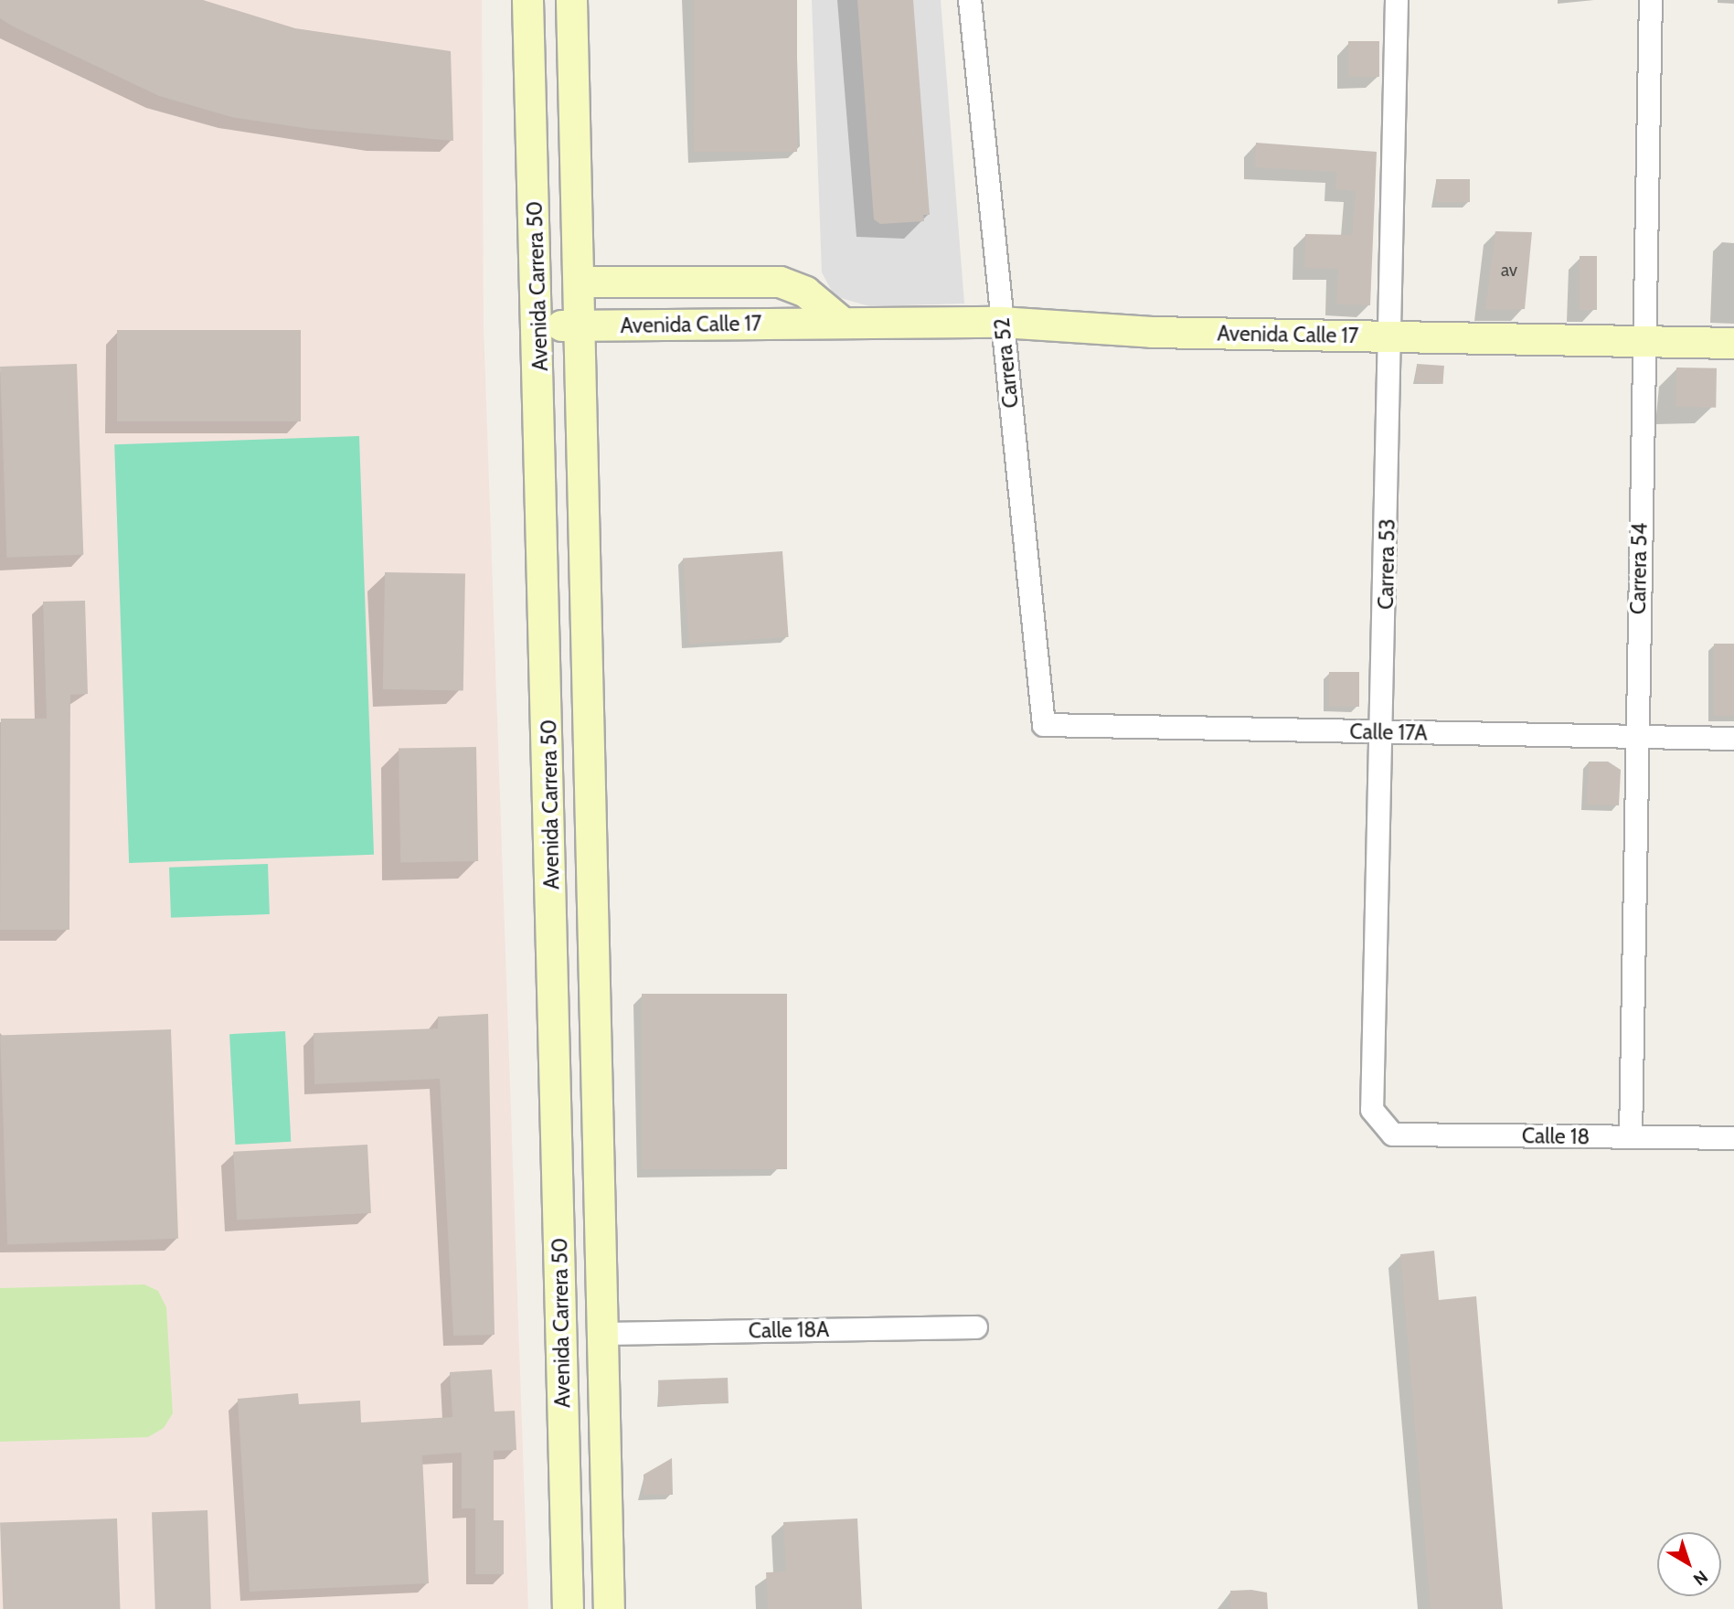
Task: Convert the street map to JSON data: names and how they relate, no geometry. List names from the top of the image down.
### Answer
{
  "streets": {
    "main road": ["Avenida Carrera 50", "Avenida Calle 17"],
    "street": [
      "Carrera 52",
      "Carrera 53",
      "Carrera 54",
      "Calle 17A",
      "Calle 18",
      "Calle 18A"
    ]
  },
  "crossings": [
    ["Avenida Carrera 50", "Avenida Calle 17"],
    ["Avenida Carrera 50", "Calle 18A"],
    ["Avenida Calle 17", "Carrera 52"],
    ["Avenida Calle 17", "Carrera 53"],
    ["Avenida Calle 17", "Carrera 54"],
    ["Carrera 52", "Calle 17A"],
    ["Carrera 53", "Calle 17A"],
    ["Carrera 53", "Calle 18"],
    ["Carrera 54", "Calle 17A"],
    ["Carrera 54", "Calle 18"]
  ],
  "house_numbers": ["av"],
  "north": "bottom right"
}
